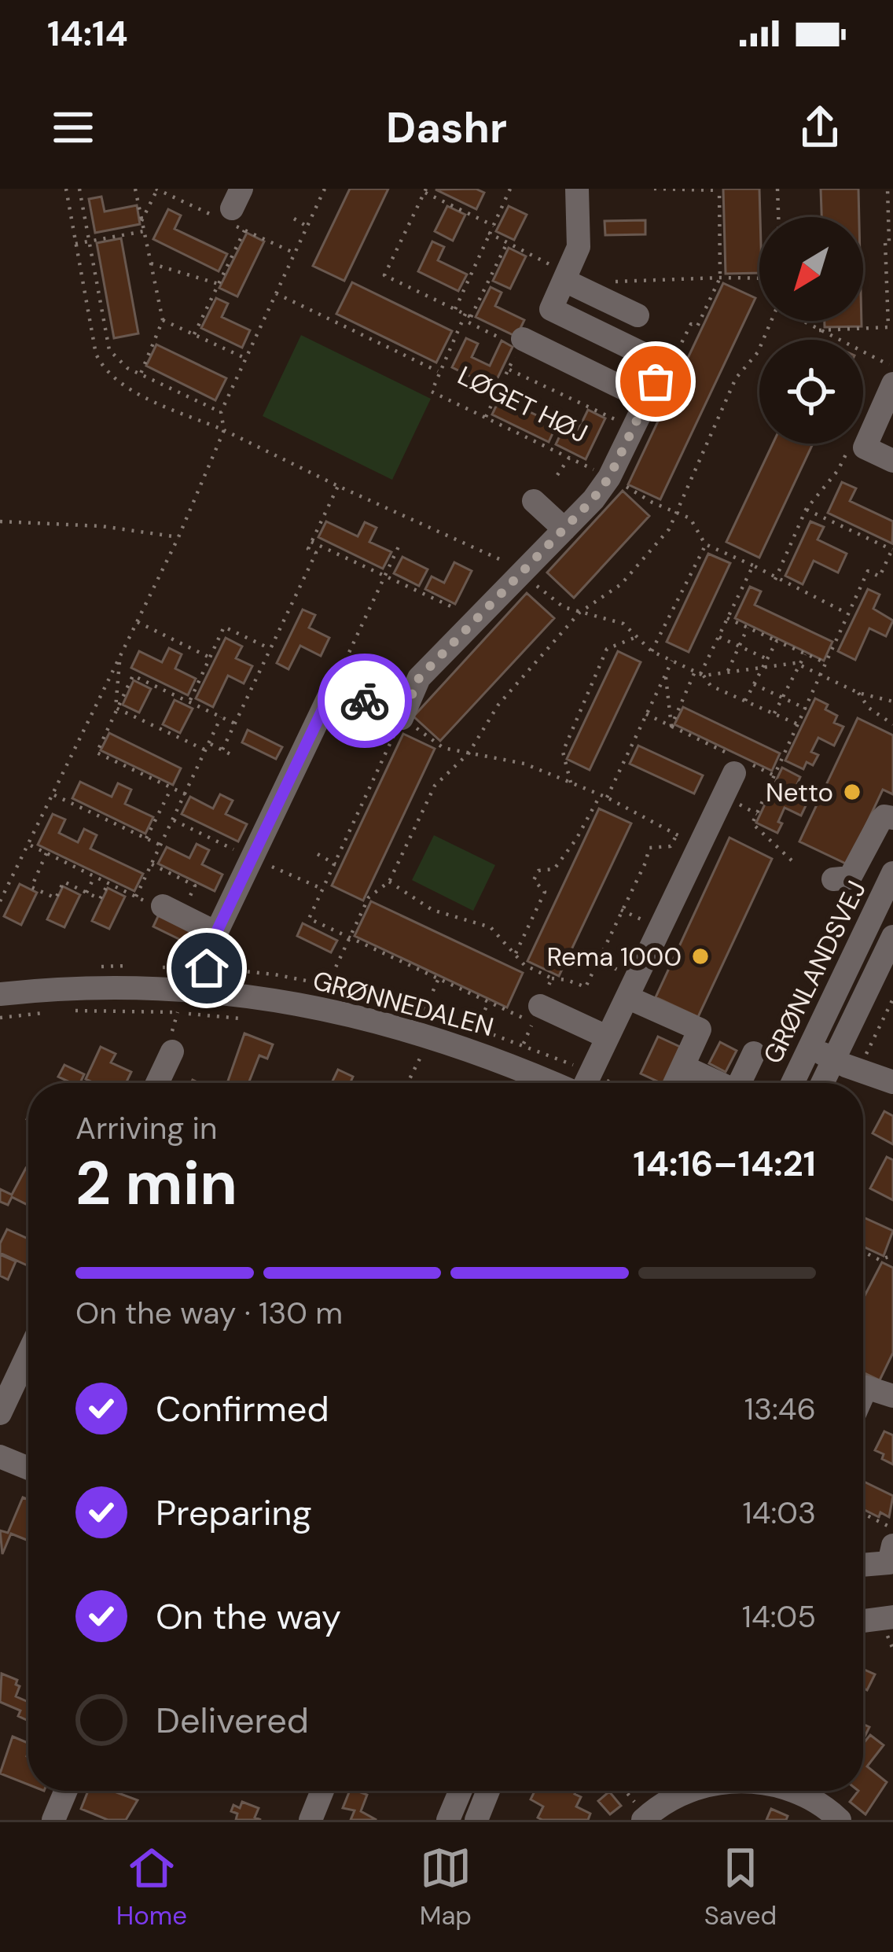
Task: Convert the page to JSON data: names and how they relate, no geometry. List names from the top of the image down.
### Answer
{
  "streets": {
    "street": ["GRØNLANDSVEJ", "GRØNNEDALEN"],
    "path": ["LØGET HØJ"]
  },
  "places": ["Netto", "Rema 1000"],
  "north": "bottom left",
  "page": {
    "status": "14:14",
    "header": "Dashr",
    "heading": ["2 min", "Arriving in", "14:16–14:21"],
    "bar": "On the way · 130 m",
    "list": [
      ["Confirmed", "13:46"],
      ["Preparing", "14:03"],
      ["On the way", "14:05"],
      "Delivered"
    ],
    "tabs": ["Home", "Map", "Saved"]
  }
}
